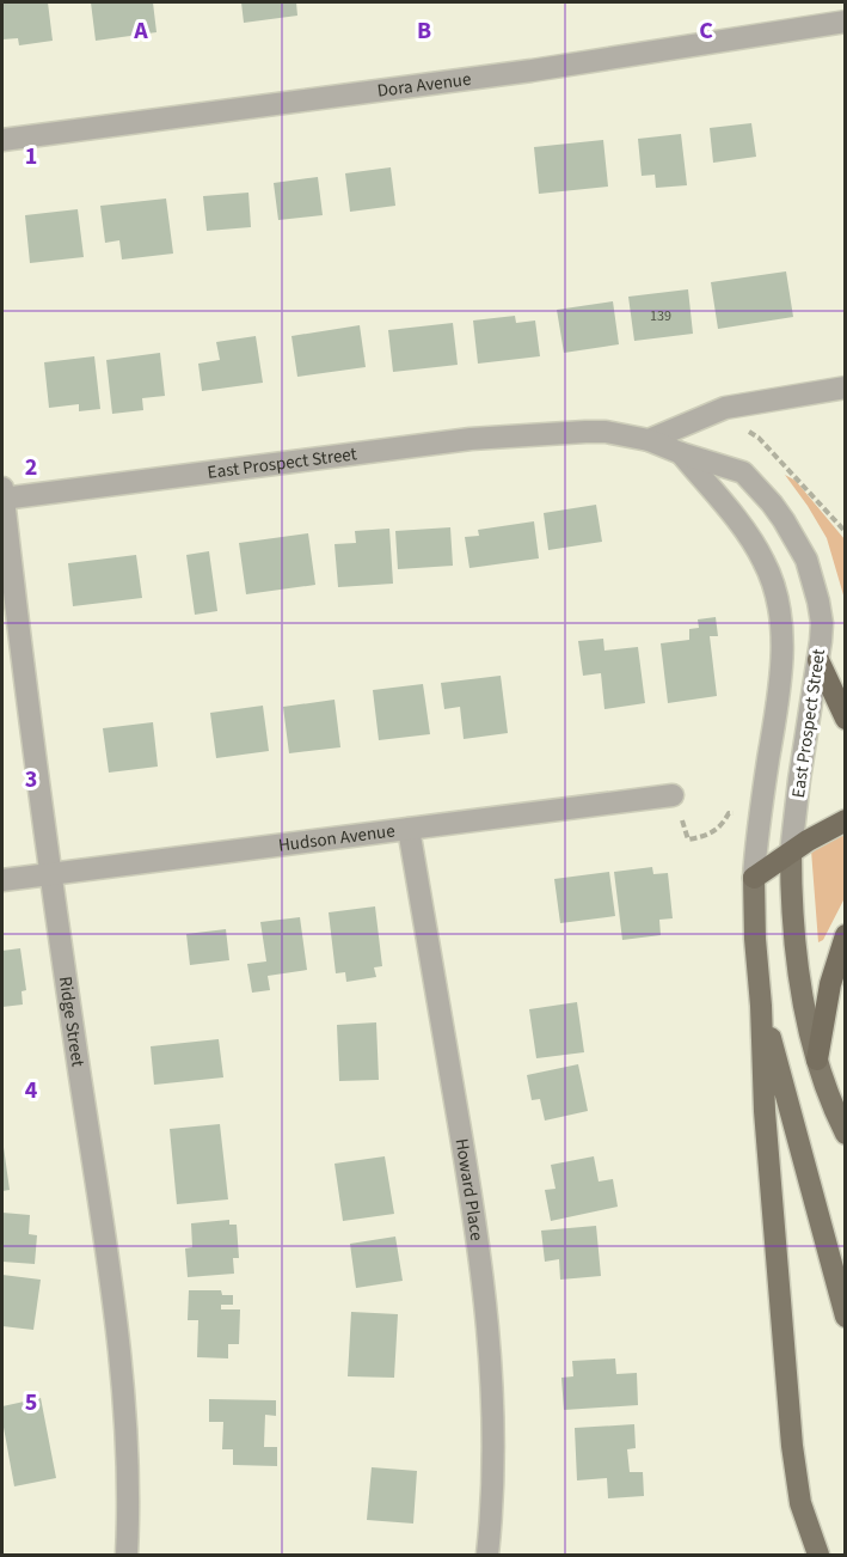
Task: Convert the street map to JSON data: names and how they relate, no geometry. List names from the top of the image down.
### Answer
{
  "streets": {
    "main road": ["East Prospect Street"],
    "street": [
      "Dora Avenue",
      "Hudson Avenue",
      "Ridge Street",
      "Howard Place"
    ]
  },
  "crossings": [
    ["East Prospect Street", "Ridge Street"],
    ["Hudson Avenue", "Ridge Street"],
    ["Hudson Avenue", "Howard Place"]
  ],
  "house_numbers": ["139"],
  "grid": {
    "columns": ["A", "B", "C"],
    "rows": [
      "1",
      "2",
      "3",
      "4",
      "5"
    ]
  }
}
